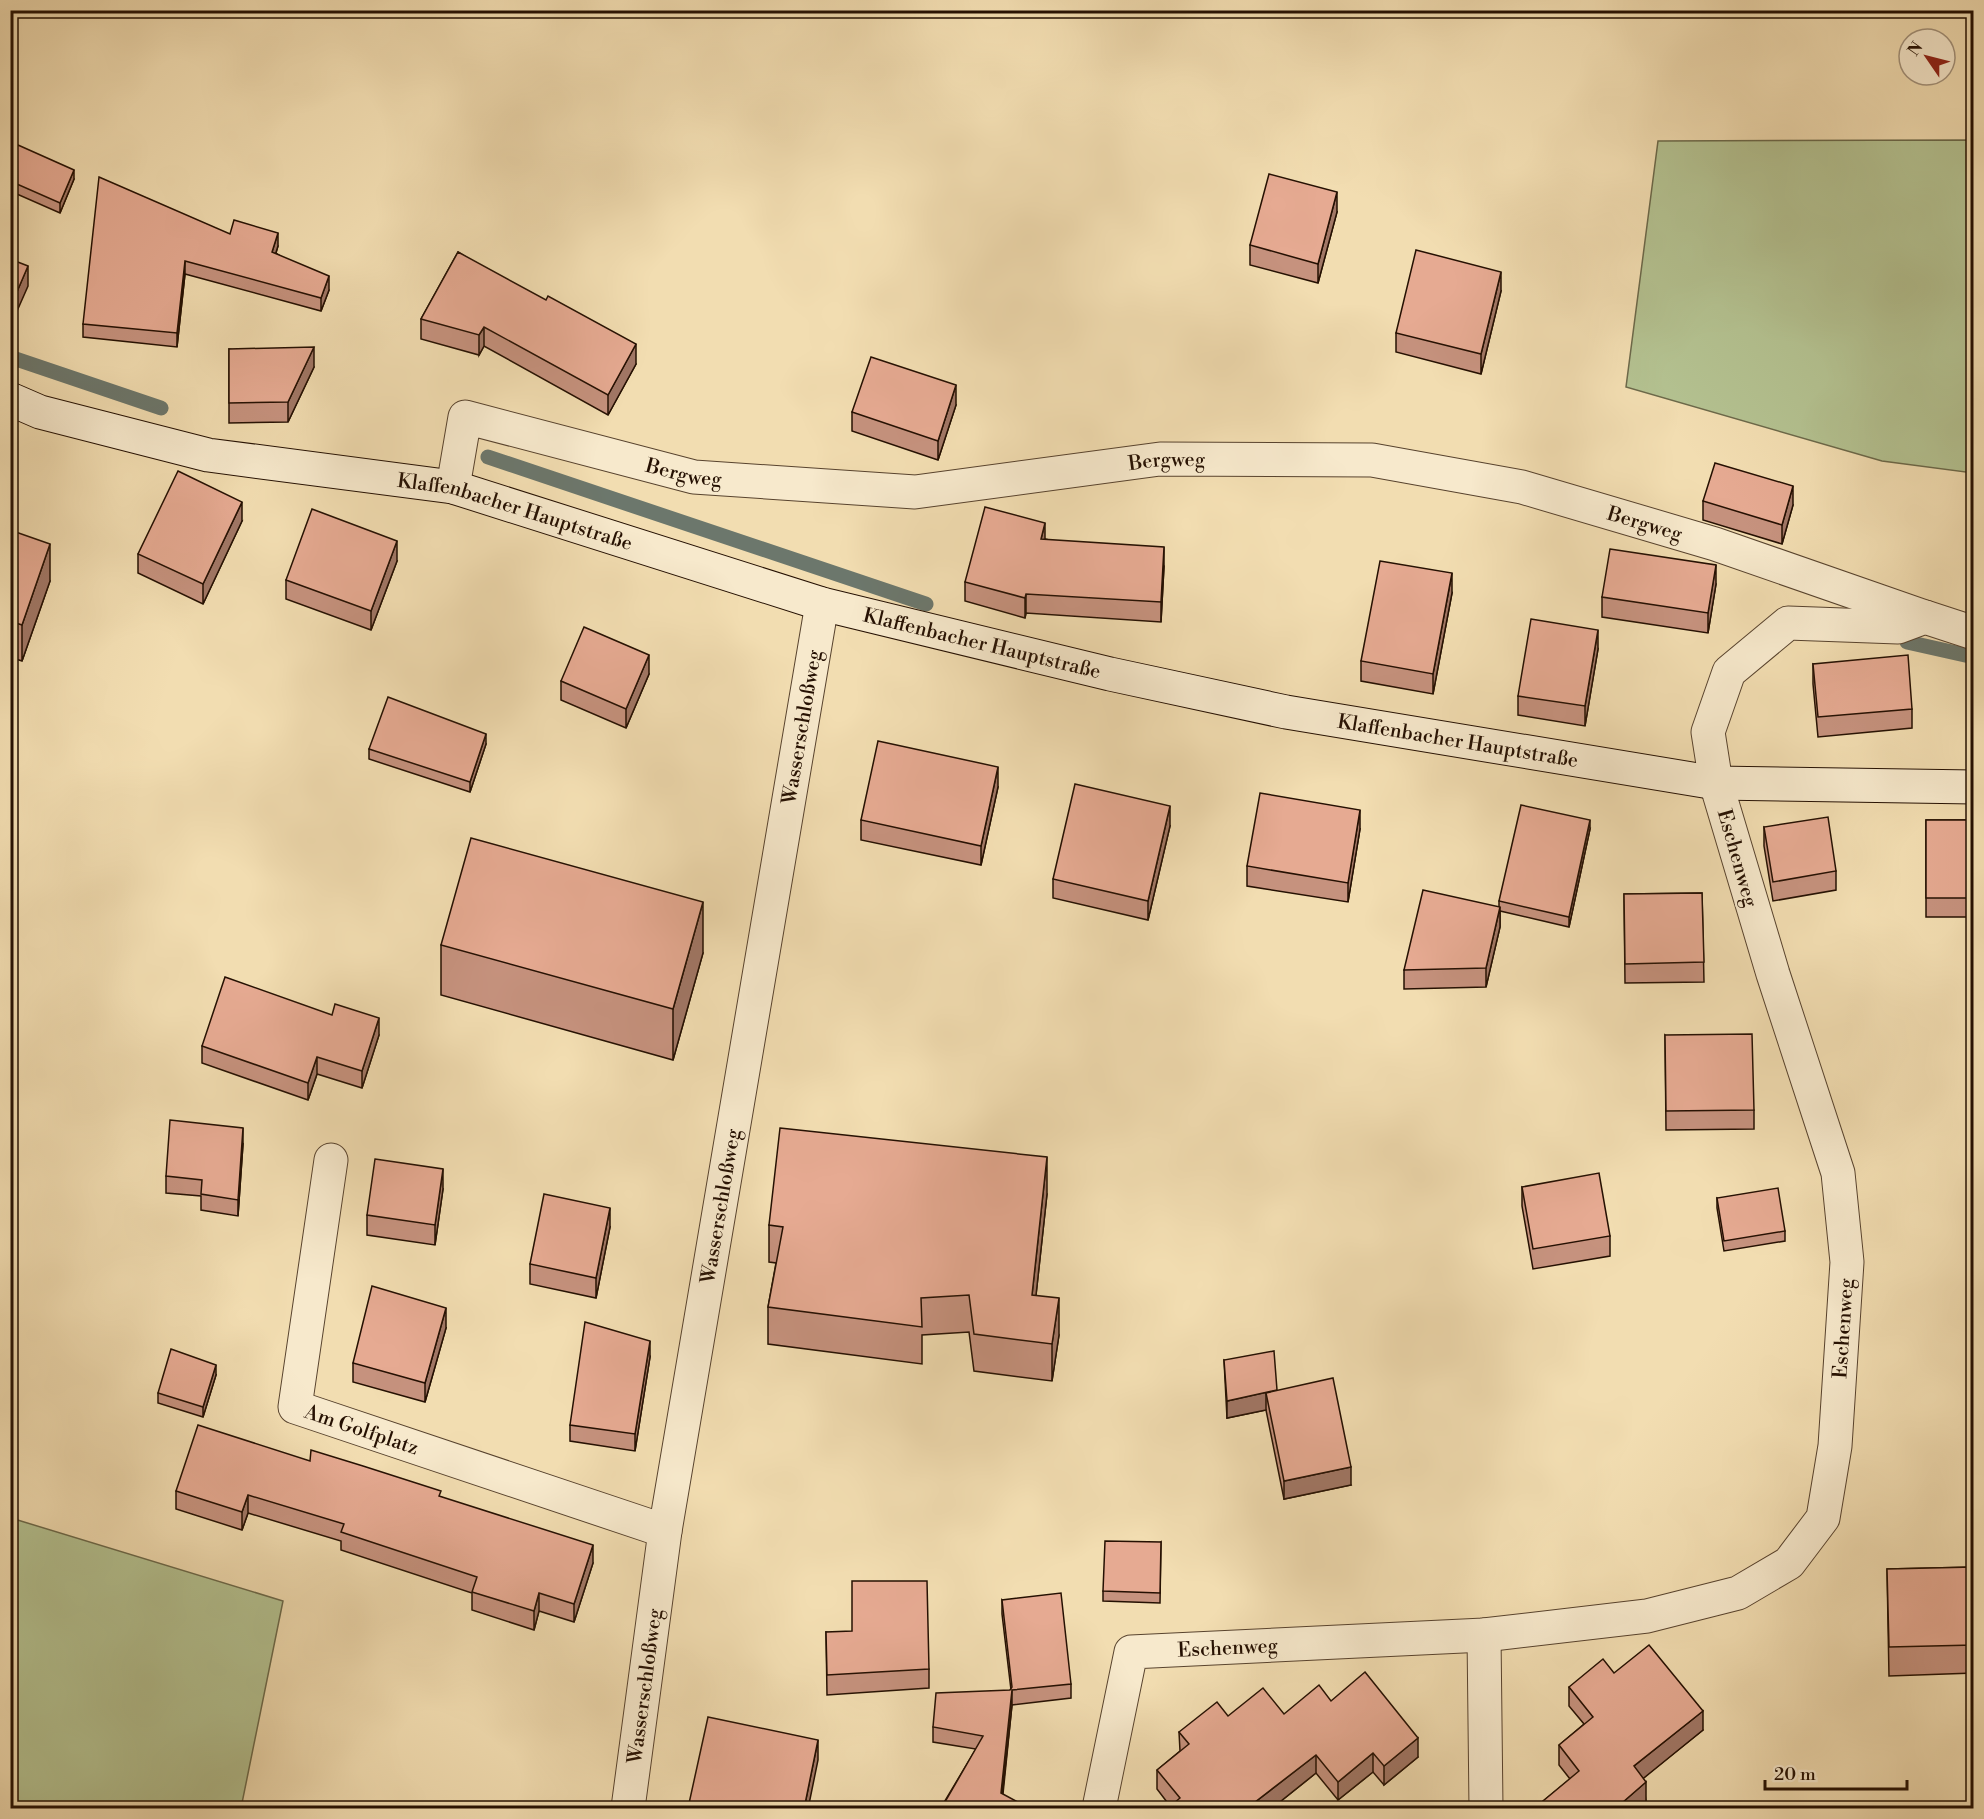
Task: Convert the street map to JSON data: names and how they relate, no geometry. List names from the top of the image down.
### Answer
{
  "streets": {
    "street": [
      "Bergweg",
      "Klaffenbacher Hauptstraße",
      "Wasserschloßweg",
      "Eschenweg",
      "Am Golfplatz"
    ]
  },
  "crossings": [
    ["Bergweg", "Klaffenbacher Hauptstraße"],
    ["Klaffenbacher Hauptstraße", "Wasserschloßweg"],
    ["Klaffenbacher Hauptstraße", "Eschenweg"],
    ["Wasserschloßweg", "Am Golfplatz"]
  ],
  "scale_bar": "20 m",
  "north": "top left"
}
